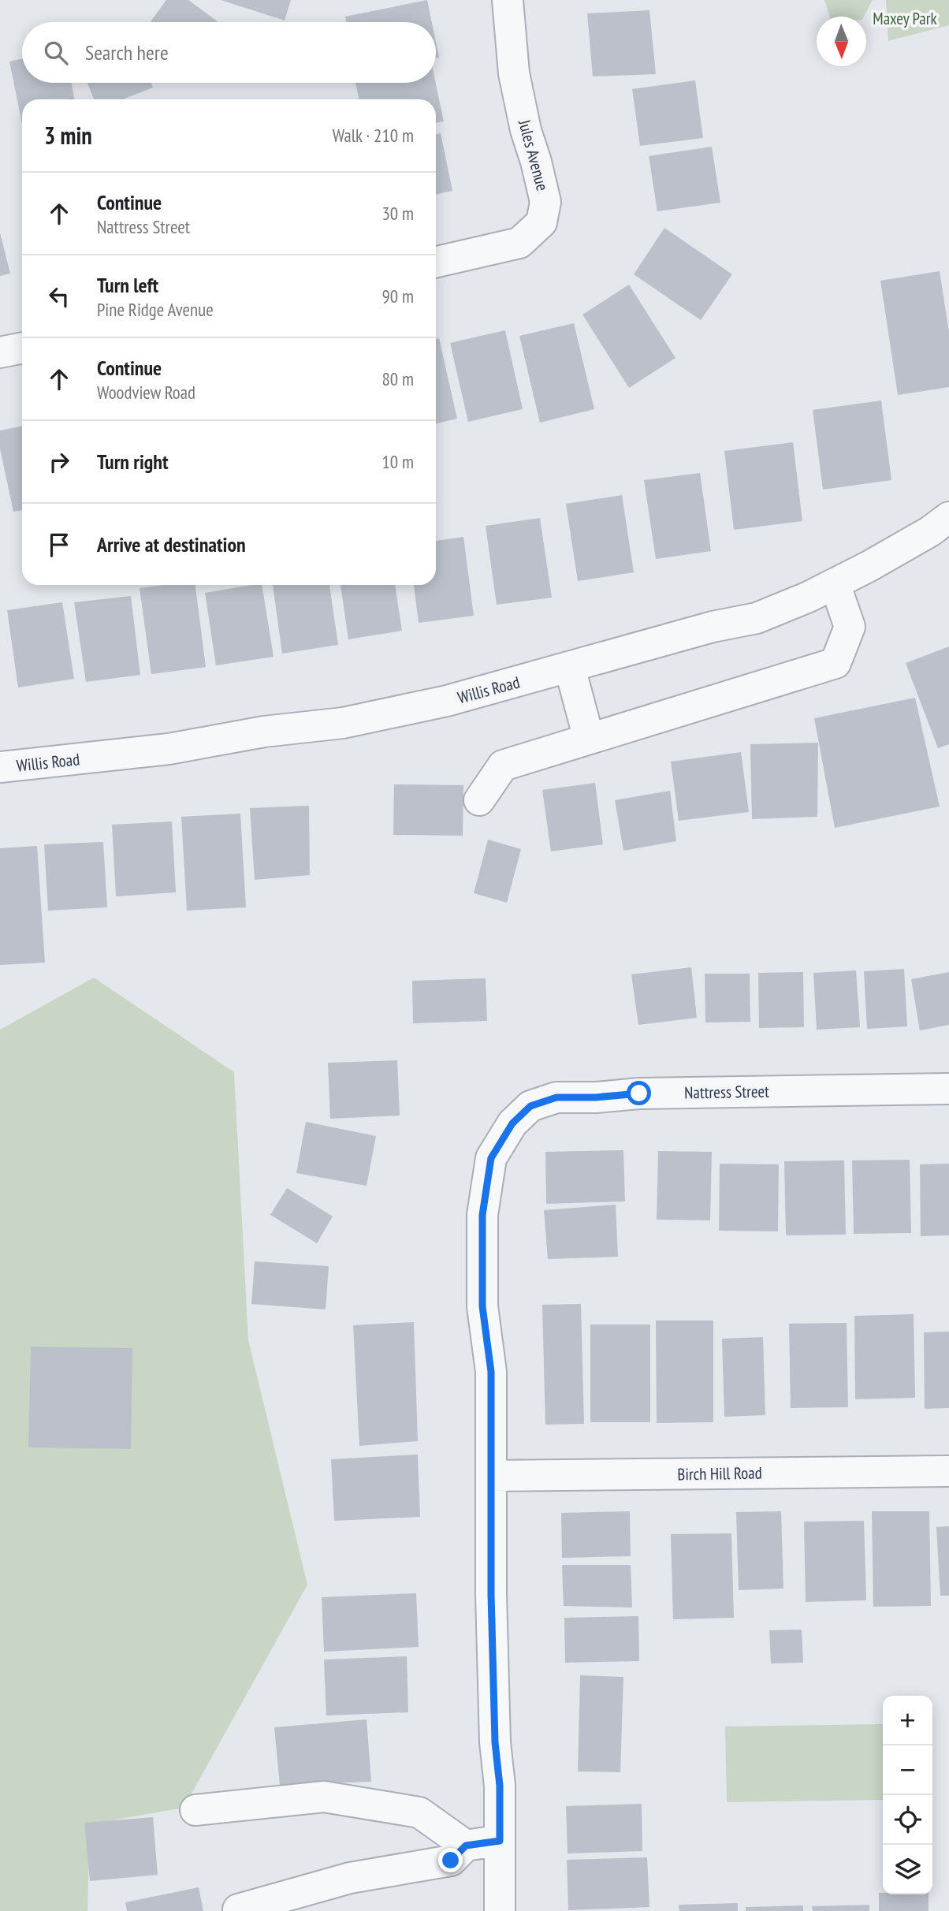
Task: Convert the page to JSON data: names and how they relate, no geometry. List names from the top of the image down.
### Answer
{
  "streets": {
    "street": [
      "Jules Avenue",
      "Willis Road",
      "Nattress Street",
      "Birch Hill Road"
    ]
  },
  "crossings": [
    ["Nattress Street", "Birch Hill Road"]
  ],
  "parks": ["Maxey Park"],
  "north": "bottom",
  "page": {
    "search": "Search here",
    "heading": ["3 min", "Walk · 210 m"],
    "list": [
      ["Continue", "Nattress Street", "30 m"],
      ["Turn left", "Pine Ridge Avenue", "90 m"],
      ["Continue", "Woodview Road", "80 m"],
      ["Turn right", "10 m"],
      "Arrive at destination"
    ],
    "map_buttons": ["+", "−"]
  }
}
